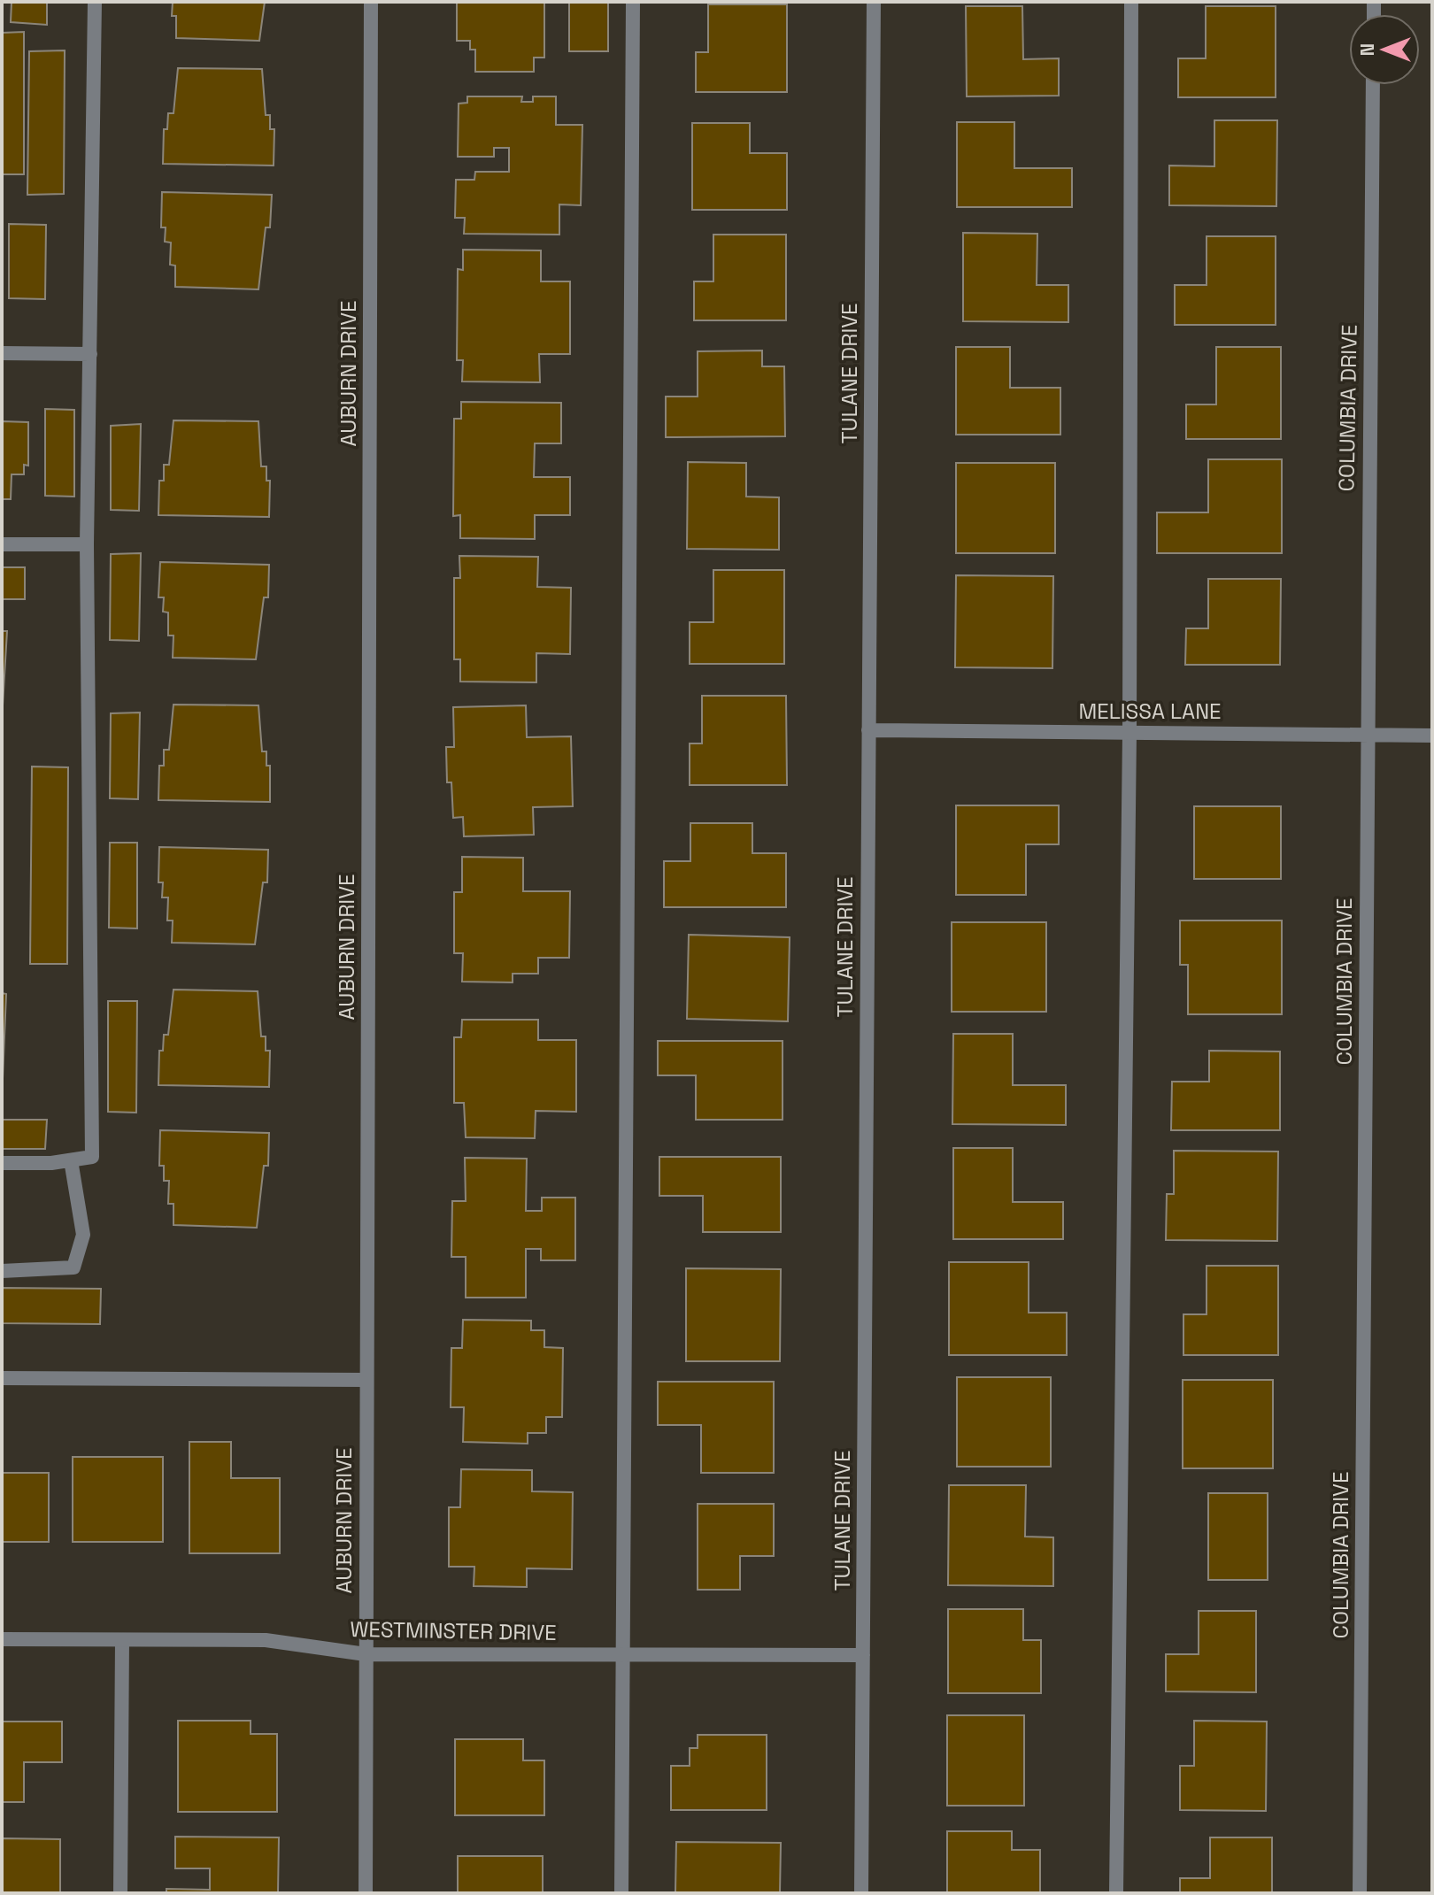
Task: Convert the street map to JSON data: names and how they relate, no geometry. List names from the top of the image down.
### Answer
{
  "streets": {
    "street": [
      "AUBURN DRIVE",
      "TULANE DRIVE",
      "COLUMBIA DRIVE",
      "MELISSA LANE",
      "WESTMINSTER DRIVE"
    ]
  },
  "crossings": [
    ["AUBURN DRIVE", "WESTMINSTER DRIVE"],
    ["TULANE DRIVE", "MELISSA LANE"],
    ["TULANE DRIVE", "WESTMINSTER DRIVE"],
    ["COLUMBIA DRIVE", "MELISSA LANE"]
  ],
  "north": "left"
}
